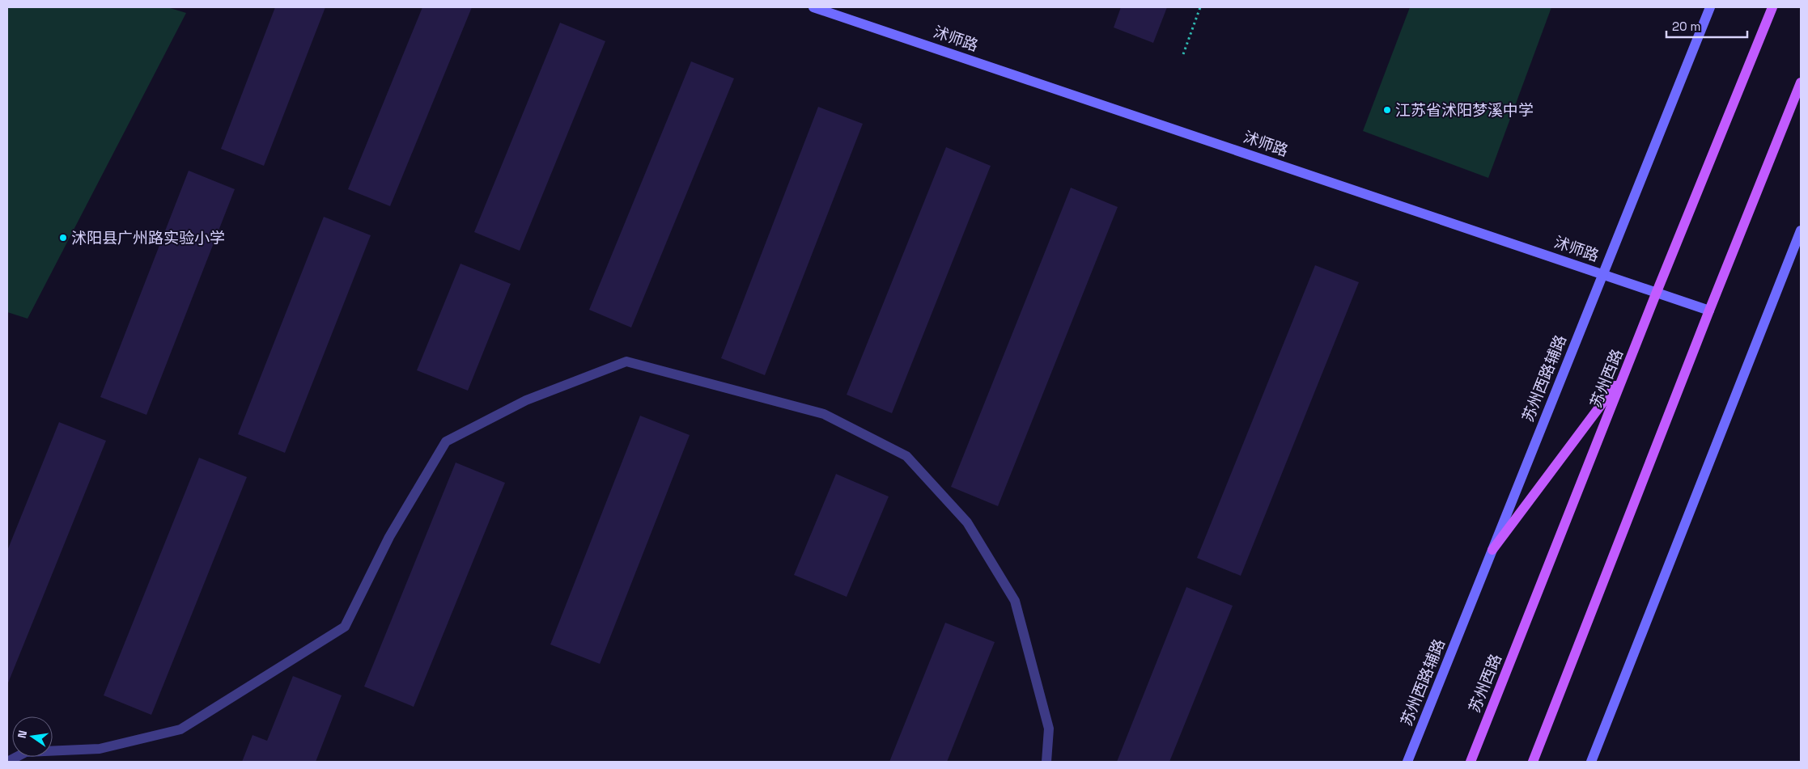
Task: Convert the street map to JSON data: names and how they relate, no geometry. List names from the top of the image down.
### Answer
{
  "streets": {
    "main road": ["苏州西路"],
    "street": ["沭师路", "苏州西路辅路"]
  },
  "crossings": [
    ["沭师路", "苏州西路辅路"],
    ["沭师路", "苏州西路"]
  ],
  "places": ["江苏省沭阳梦溪中学", "沭阳县广州路实验小学"],
  "scale_bar": "20 m",
  "north": "left"
}
